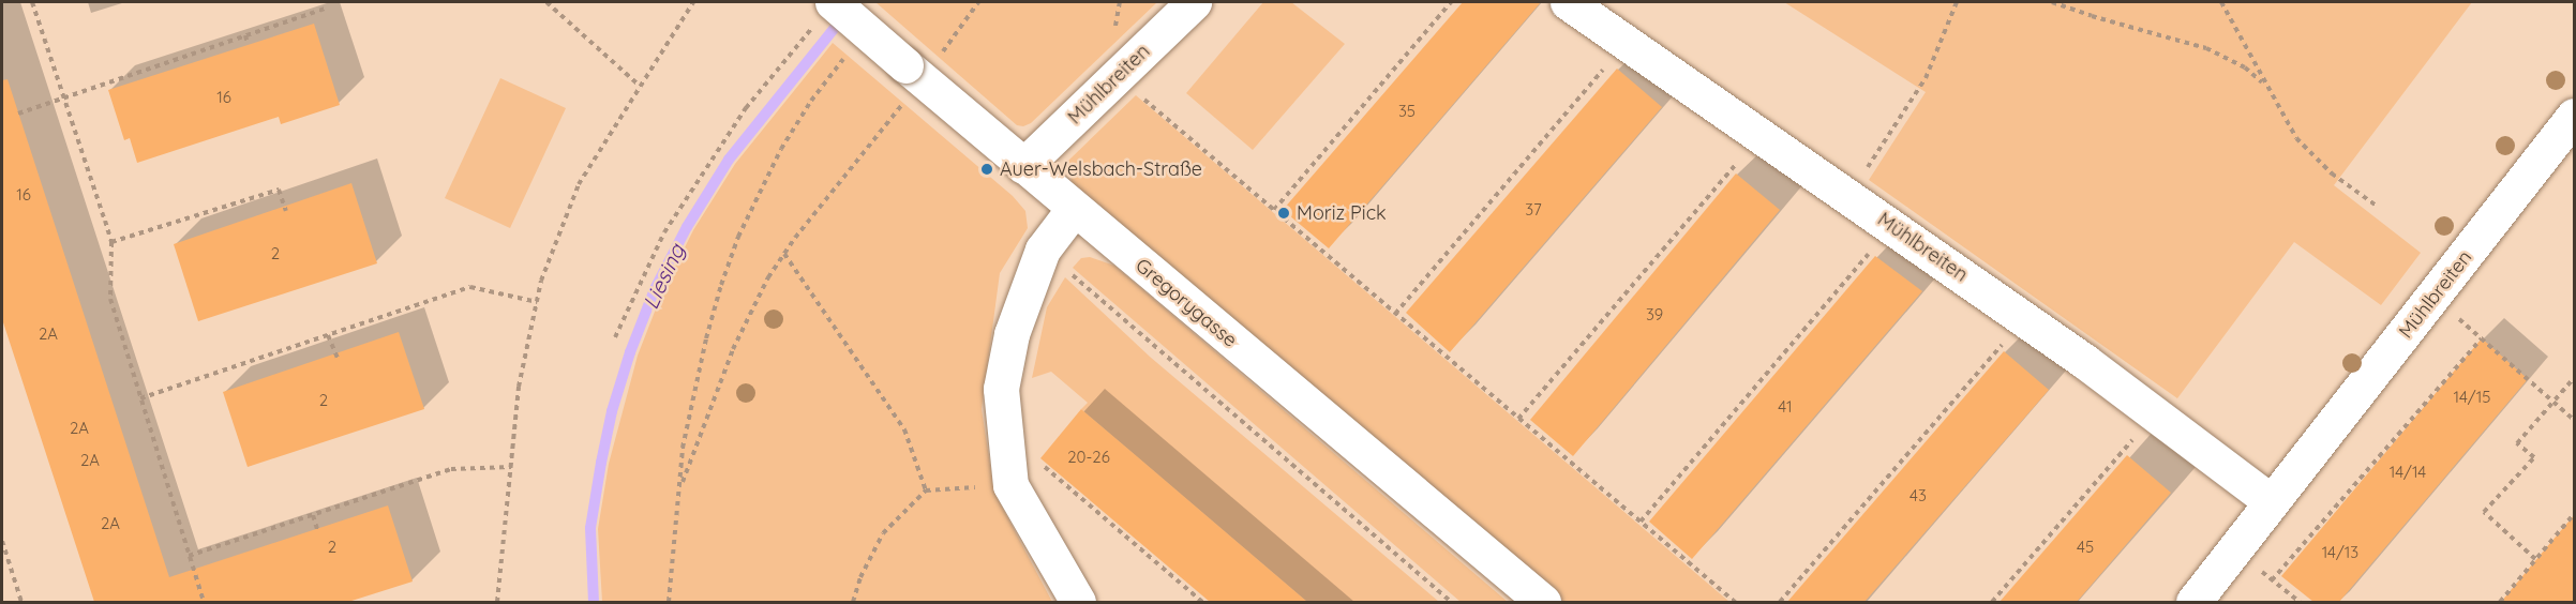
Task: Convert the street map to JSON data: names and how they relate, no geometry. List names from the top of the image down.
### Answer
{
  "streets": {
    "street": ["Mühlbreiten", "Gregorygasse"]
  },
  "crossings": [
    ["Mühlbreiten", "Gregorygasse"]
  ],
  "water": ["Liesing"],
  "places": ["Auer-Welsbach-Straße", "Moriz Pick"],
  "house_numbers": [
    "16",
    "35",
    "16",
    "37",
    "2",
    "39",
    "2A",
    "14/15",
    "2",
    "41",
    "2A",
    "20-26",
    "2A",
    "14/14",
    "43",
    "2A",
    "2",
    "45",
    "14/13"
  ]
}
